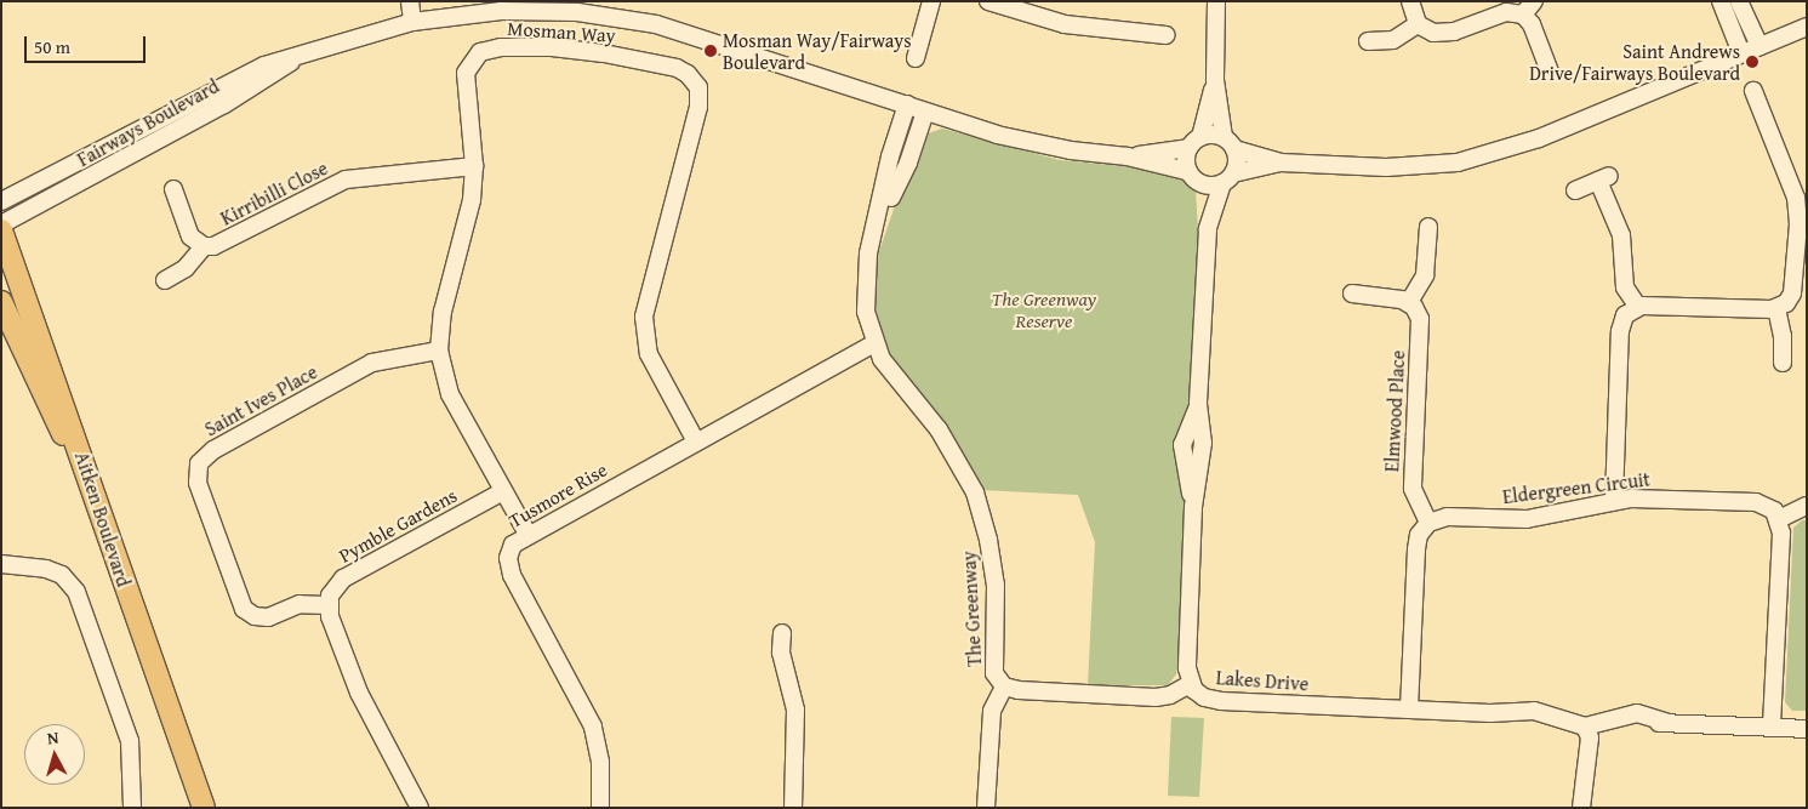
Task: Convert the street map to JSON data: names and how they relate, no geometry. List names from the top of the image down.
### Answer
{
  "streets": {
    "main road": ["Aitken Boulevard"],
    "street": [
      "Mosman Way",
      "Fairways Boulevard",
      "Kirribilli Close",
      "Saint Ives Place",
      "Elmwood Place",
      "Eldergreen Circuit",
      "Tusmore Rise",
      "Pymble Gardens",
      "The Greenway",
      "Lakes Drive"
    ]
  },
  "crossings": [
    ["Mosman Way", "Kirribilli Close"],
    ["Mosman Way", "Saint Ives Place"],
    ["Mosman Way", "Tusmore Rise"],
    ["Mosman Way", "Pymble Gardens"],
    ["Fairways Boulevard", "The Greenway"],
    ["Fairways Boulevard", "Lakes Drive"],
    ["Saint Ives Place", "Pymble Gardens"],
    ["Elmwood Place", "Eldergreen Circuit"],
    ["Tusmore Rise", "The Greenway"],
    ["The Greenway", "Lakes Drive"]
  ],
  "parks": ["The Greenway Reserve"],
  "places": ["Mosman Way/Fairways Boulevard", "Saint Andrews Drive/Fairways Boulevard"],
  "scale_bar": "50 m",
  "north": "top"
}
